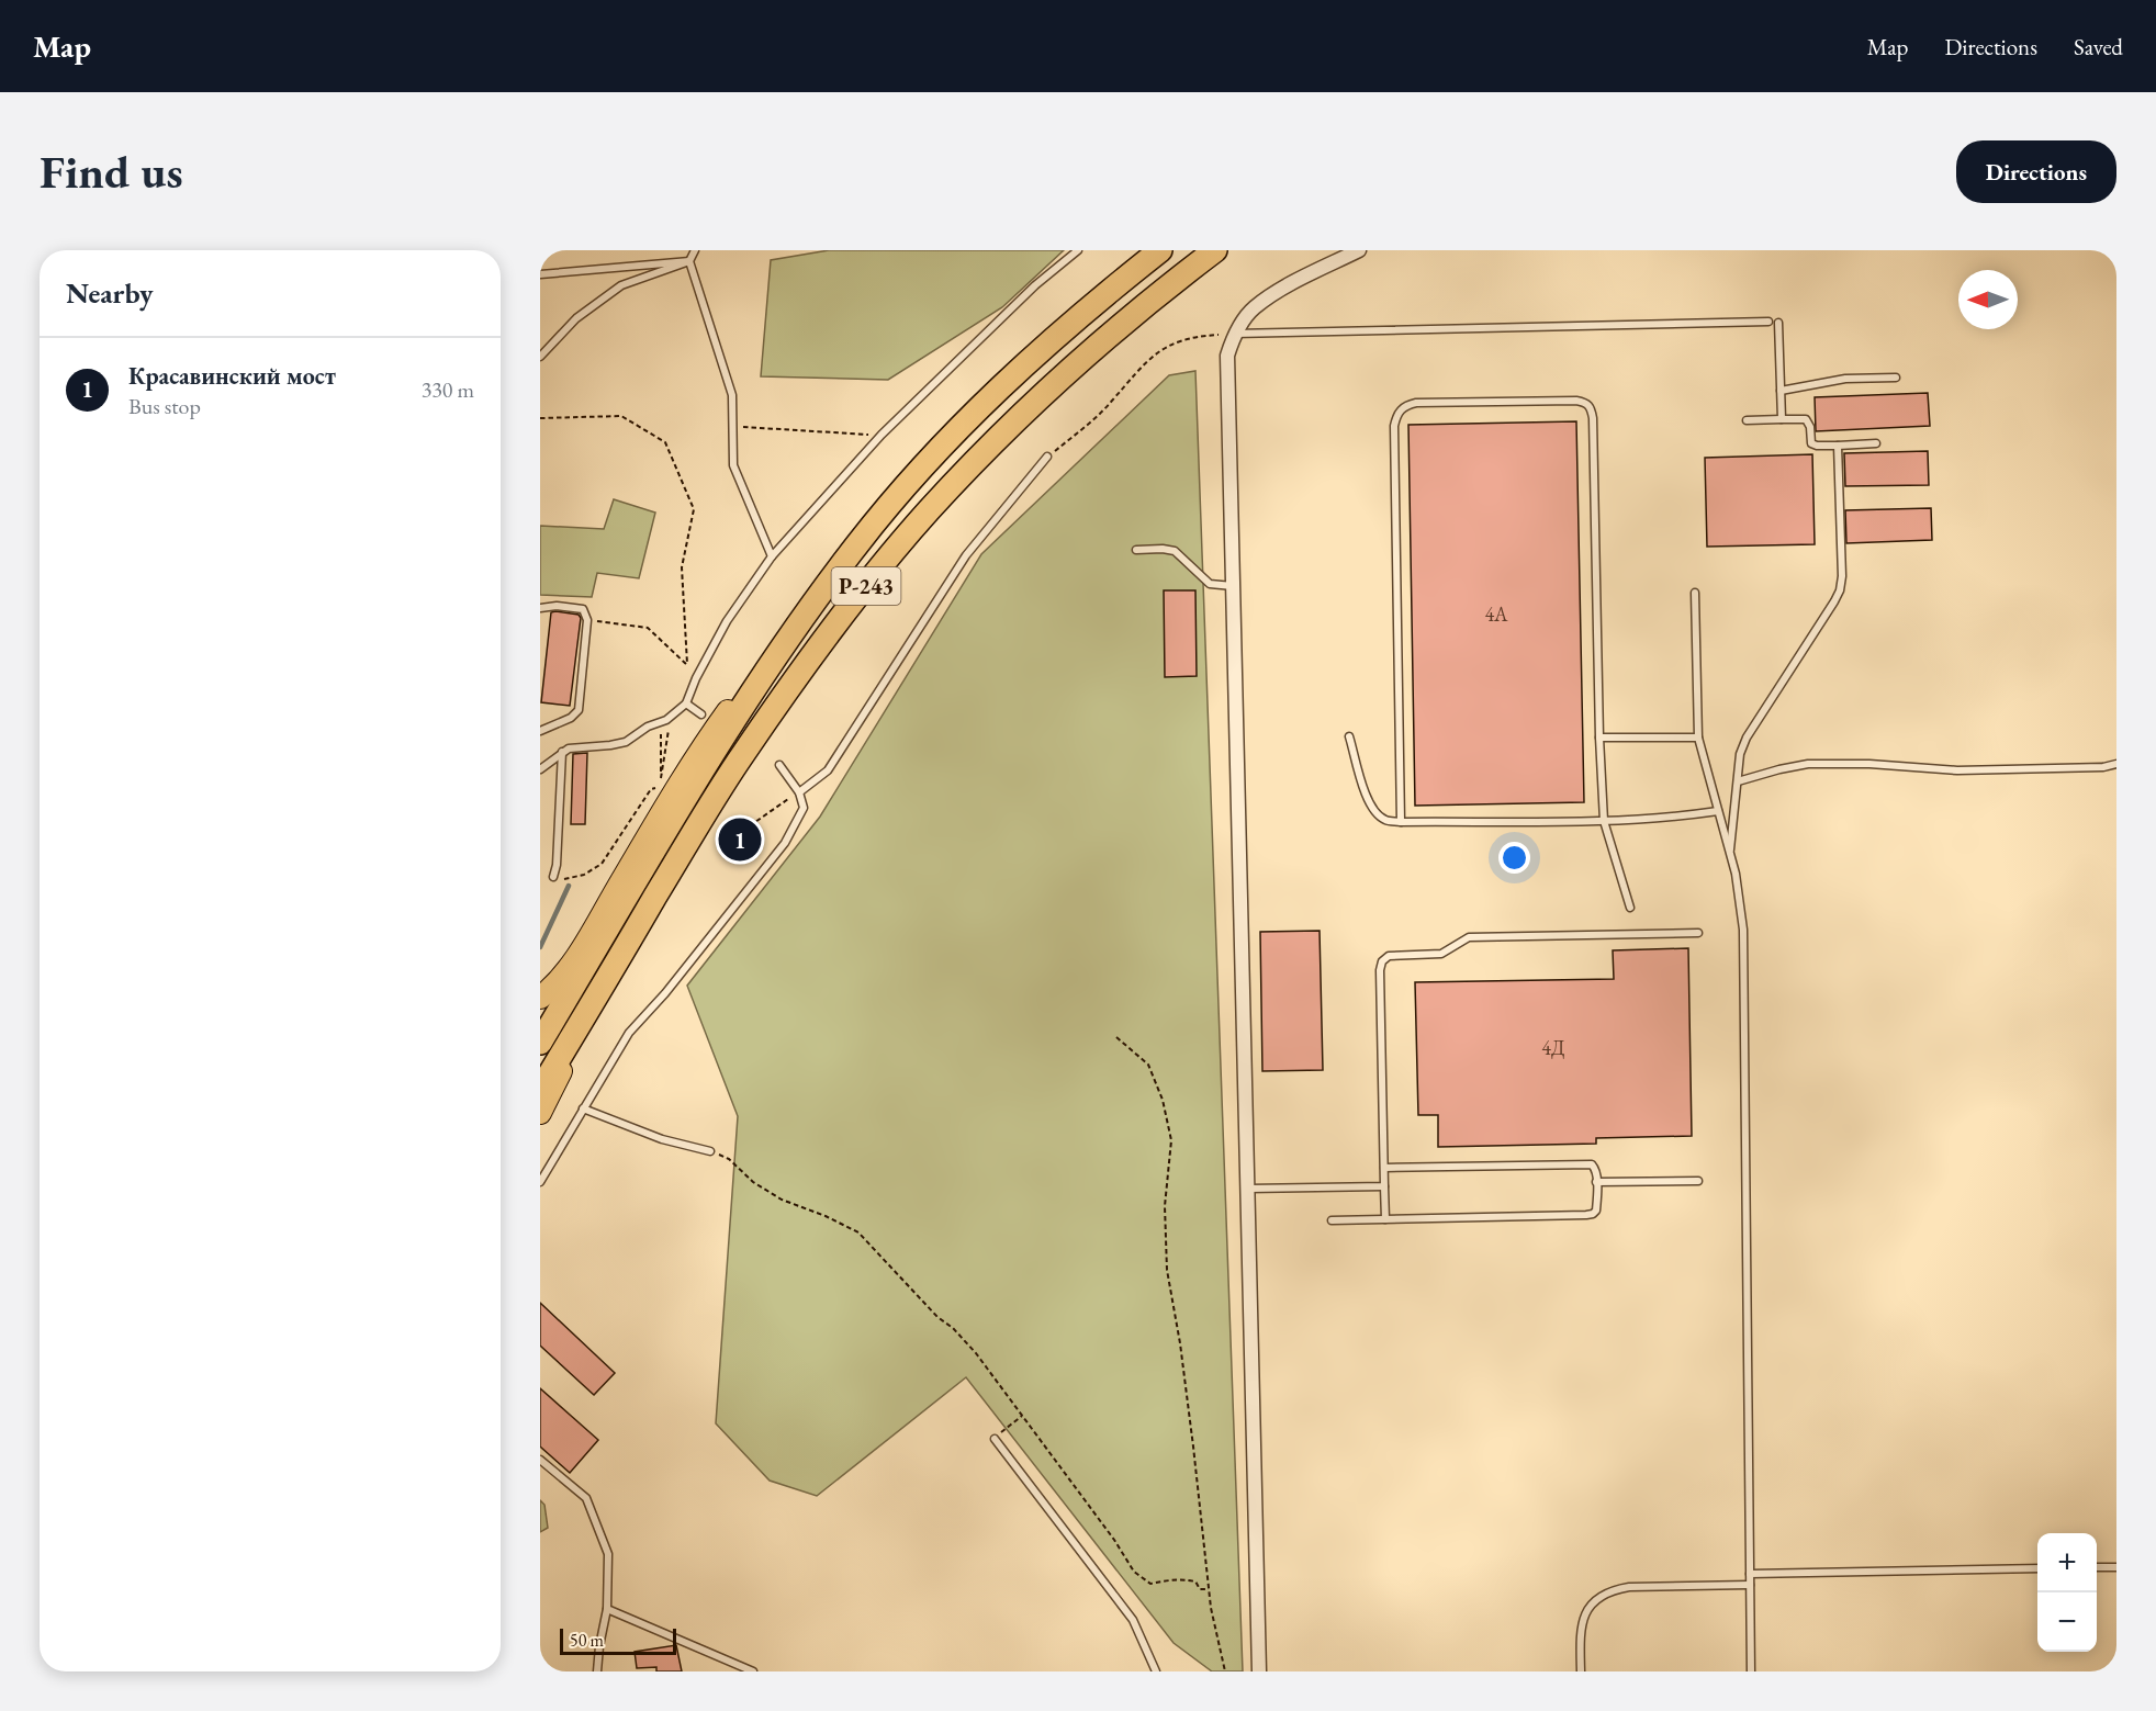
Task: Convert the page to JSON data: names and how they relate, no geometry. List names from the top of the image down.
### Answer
{
  "streets": {
    "highway": ["Р-243"]
  },
  "house_numbers": ["4А", "4Д"],
  "scale_bar": "50 m",
  "north": "left",
  "page": {
    "header": "Map",
    "nav": ["Map", "Directions", "Saved"],
    "buttons": "Directions",
    "title": "Find us",
    "heading": "Nearby",
    "list": [
      {
        "mark": "1",
        "name": "Красавинский мост",
        "note": "Bus stop",
        "value": "330 m"
      }
    ],
    "pins": "1",
    "map_buttons": ["+", "−"],
    "scale": "50 m"
  }
}
